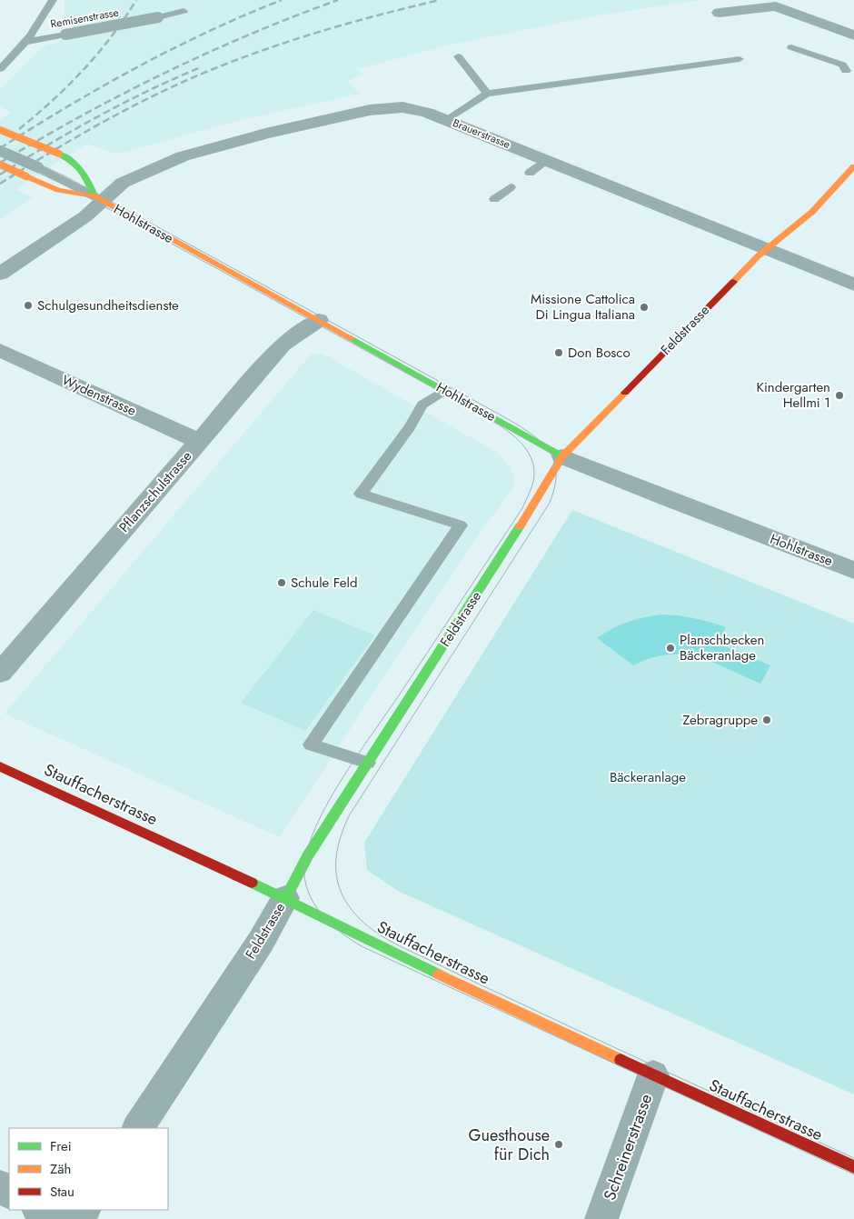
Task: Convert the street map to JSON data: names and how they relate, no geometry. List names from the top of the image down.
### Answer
{
  "streets": {
    "street": [
      "Brauerstrasse",
      "Hohlstrasse",
      "Feldstrasse",
      "Wydenstrasse",
      "Pflanzschulstrasse",
      "Stauffacherstrasse",
      "Schreinerstrasse"
    ],
    "lane": ["Remisenstrasse"]
  },
  "crossings": [
    ["Brauerstrasse", "Hohlstrasse"],
    ["Brauerstrasse", "Feldstrasse"],
    ["Hohlstrasse", "Feldstrasse"],
    ["Hohlstrasse", "Pflanzschulstrasse"],
    ["Feldstrasse", "Stauffacherstrasse"],
    ["Wydenstrasse", "Pflanzschulstrasse"],
    ["Stauffacherstrasse", "Schreinerstrasse"]
  ],
  "parks": ["Bäckeranlage"],
  "places": [
    "Schulgesundheitsdienste",
    "Missione Cattolica Di Lingua Italiana",
    "Don Bosco",
    "Kindergarten Hellmi 1",
    "Schule Feld",
    "Planschbecken Bäckeranlage",
    "Zebragruppe",
    "Guesthouse für Dich"
  ],
  "legend": ["Frei", "Zäh", "Stau"]
}
